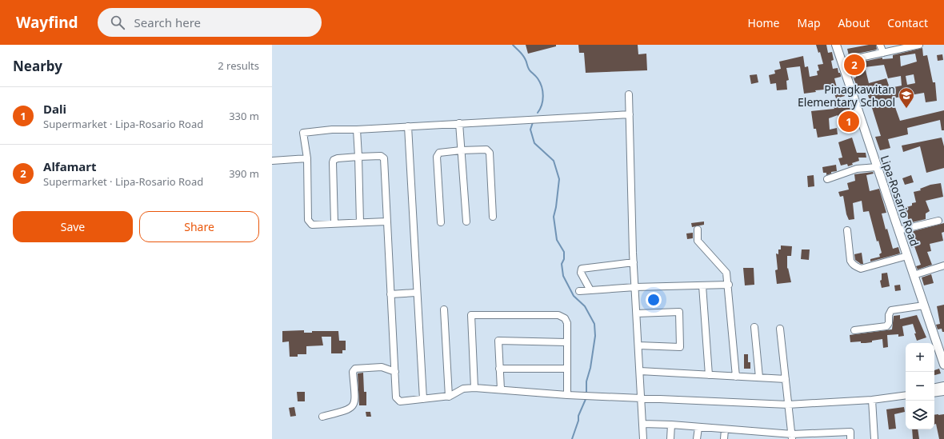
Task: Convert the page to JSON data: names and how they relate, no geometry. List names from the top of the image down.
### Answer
{
  "streets": {
    "main road": ["Lipa-Rosario Road"]
  },
  "places": {
    "school or university": ["Pinagkawitan Elementary School"]
  },
  "page": {
    "header": "Wayfind",
    "search": "Search here",
    "nav": [
      "Home",
      "Map",
      "About",
      "Contact"
    ],
    "heading": ["Nearby", "2 results"],
    "pins": ["2", "1"],
    "list": [
      {
        "mark": "1",
        "name": "Dali",
        "note": "Supermarket · Lipa-Rosario Road",
        "value": "330 m"
      },
      {
        "mark": "2",
        "name": "Alfamart",
        "note": "Supermarket · Lipa-Rosario Road",
        "value": "390 m"
      }
    ],
    "buttons": ["Save", "Share"],
    "map_buttons": ["+", "−"]
  }
}
